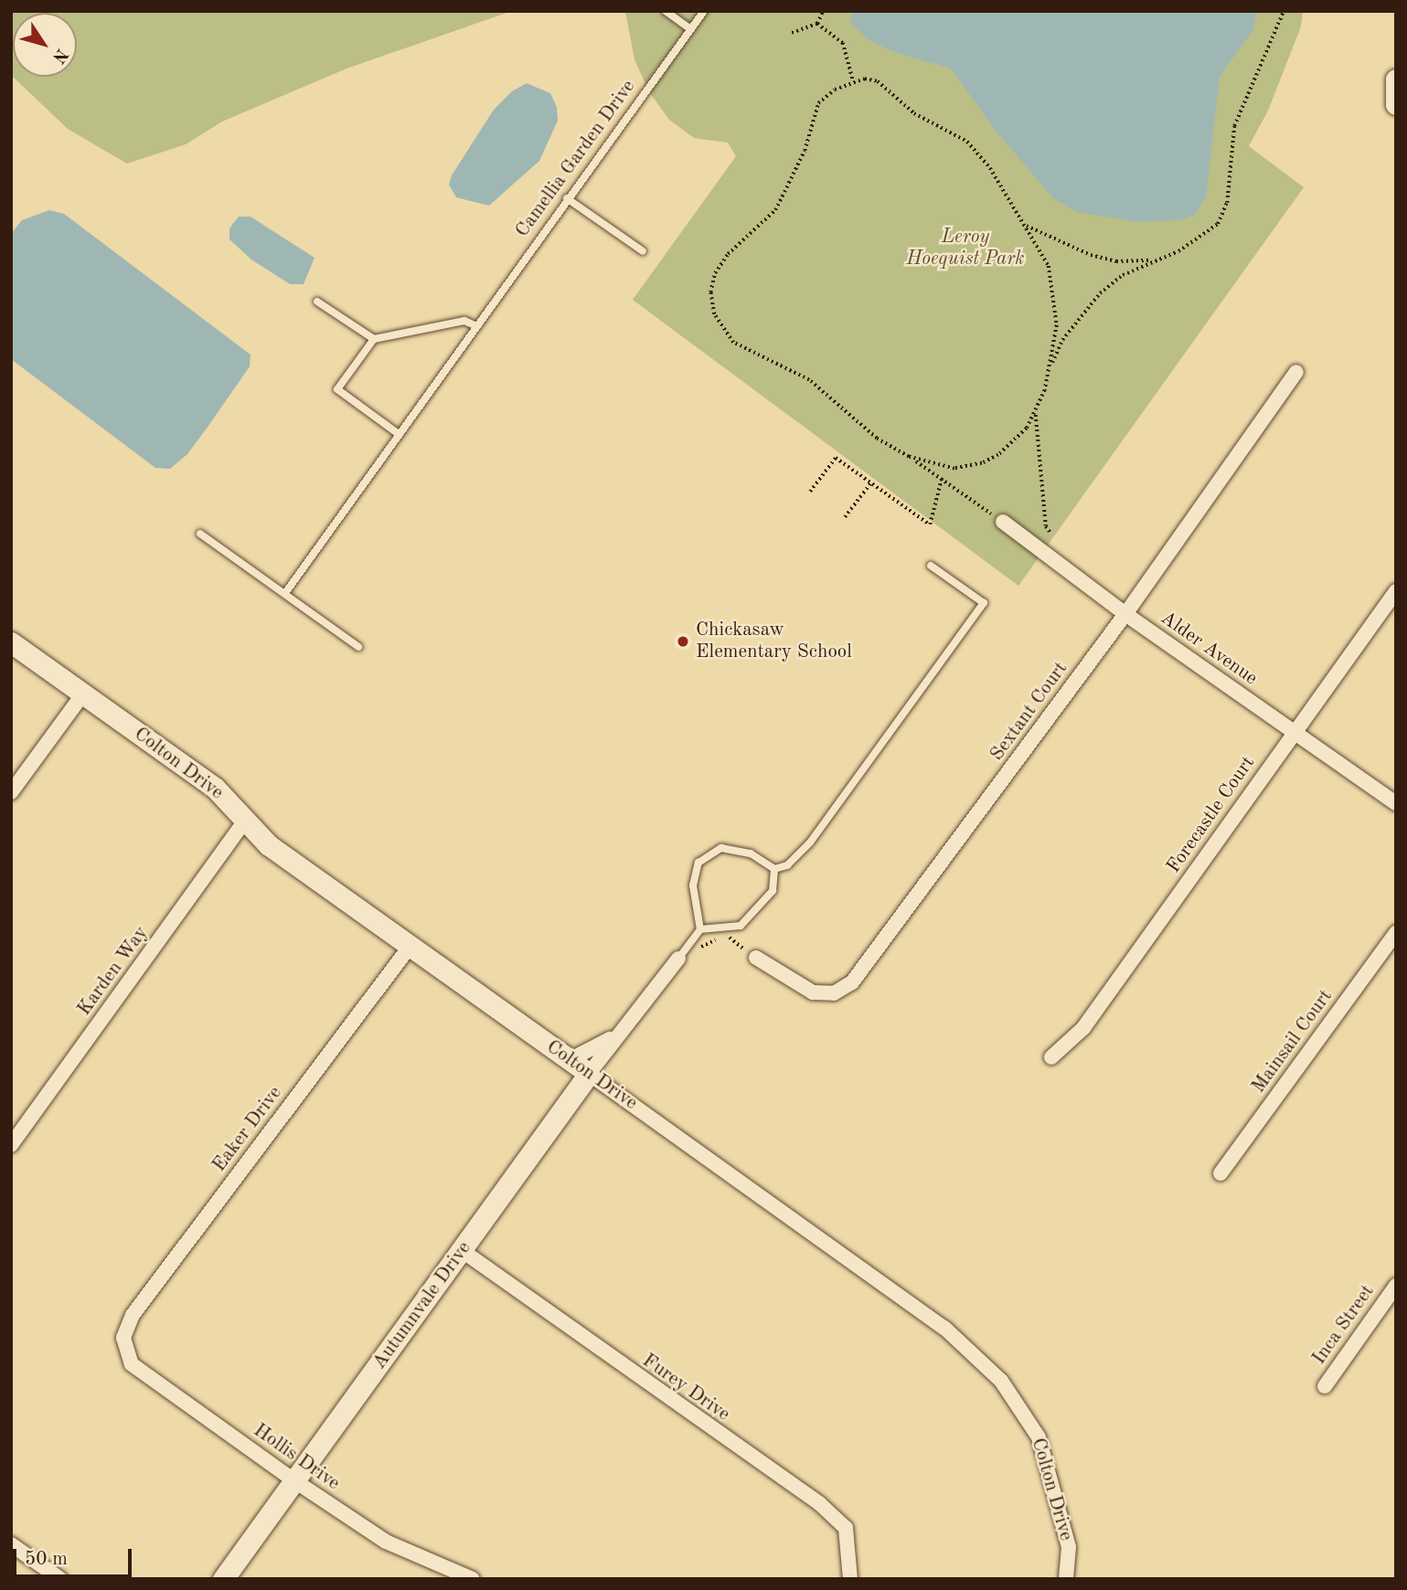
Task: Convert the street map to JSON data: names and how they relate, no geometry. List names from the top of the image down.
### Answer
{
  "streets": {
    "street": [
      "Alder Avenue",
      "Sextant Court",
      "Colton Drive",
      "Forecastle Court",
      "Karden Way",
      "Mainsail Court",
      "Eaker Drive",
      "Autumnvale Drive",
      "Inca Street",
      "Furey Drive",
      "Hollis Drive"
    ],
    "lane": ["Camellia Garden Drive"]
  },
  "crossings": [
    ["Alder Avenue", "Sextant Court"],
    ["Alder Avenue", "Forecastle Court"],
    ["Colton Drive", "Karden Way"],
    ["Colton Drive", "Eaker Drive"],
    ["Colton Drive", "Autumnvale Drive"],
    ["Eaker Drive", "Hollis Drive"],
    ["Autumnvale Drive", "Furey Drive"],
    ["Autumnvale Drive", "Hollis Drive"]
  ],
  "parks": ["Leroy Hoequist Park"],
  "places": ["Chickasaw Elementary School"],
  "scale_bar": "50 m",
  "north": "bottom right"
}
